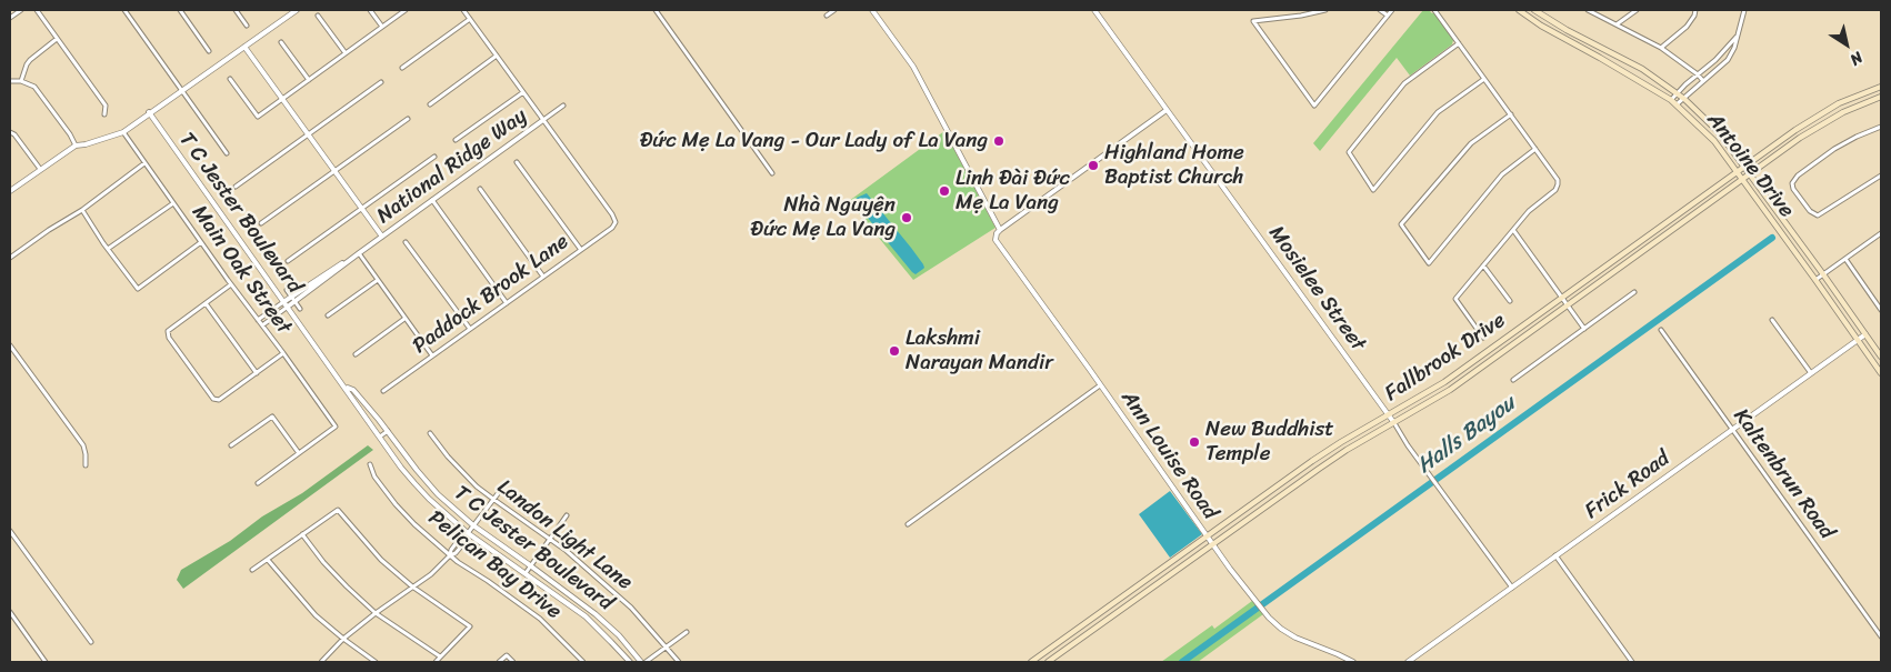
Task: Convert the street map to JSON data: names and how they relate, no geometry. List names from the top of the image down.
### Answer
{
  "streets": {
    "main road": ["Antoine Drive", "Fallbrook Drive"],
    "street": [
      "National Ridge Way",
      "T C Jester Boulevard",
      "Main Oak Street",
      "Mosielee Street",
      "Paddock Brook Lane",
      "Ann Louise Road",
      "Kaltenbrun Road",
      "Frick Road",
      "Landon Light Lane",
      "Pelican Bay Drive"
    ]
  },
  "crossings": [
    ["Antoine Drive", "Fallbrook Drive"],
    ["Antoine Drive", "Frick Road"],
    ["National Ridge Way", "T C Jester Boulevard"],
    ["National Ridge Way", "Main Oak Street"],
    ["National Ridge Way", "Paddock Brook Lane"],
    ["Mosielee Street", "Fallbrook Drive"],
    ["Mosielee Street", "Frick Road"],
    ["Fallbrook Drive", "Ann Louise Road"],
    ["Kaltenbrun Road", "Frick Road"]
  ],
  "water": ["Halls Bayou"],
  "places": [
    "Đức Mẹ La Vang - Our Lady of La Vang",
    "Highland Home Baptist Church",
    "Linh Đài Đức Mẹ La Vang",
    "Nhà Nguyện Đức Mẹ La Vang",
    "Lakshmi Narayan Mandir",
    "New Buddhist Temple"
  ],
  "north": "bottom right"
}
